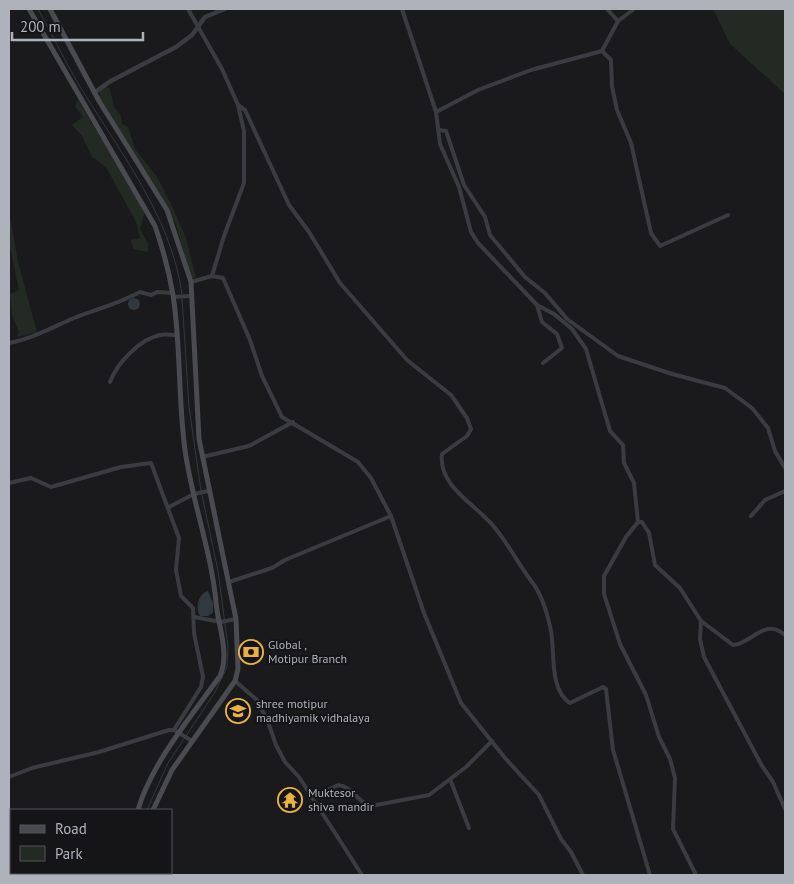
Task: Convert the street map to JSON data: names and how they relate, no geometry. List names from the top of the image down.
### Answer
{
  "places": {
    "bank": ["Global , Motipur Branch"],
    "school or university": ["shree motipur madhiyamik vidhalaya"],
    "temple": ["Muktesor shiva mandir"]
  },
  "legend": ["Road", "Park"],
  "scale_bar": "200 m"
}
